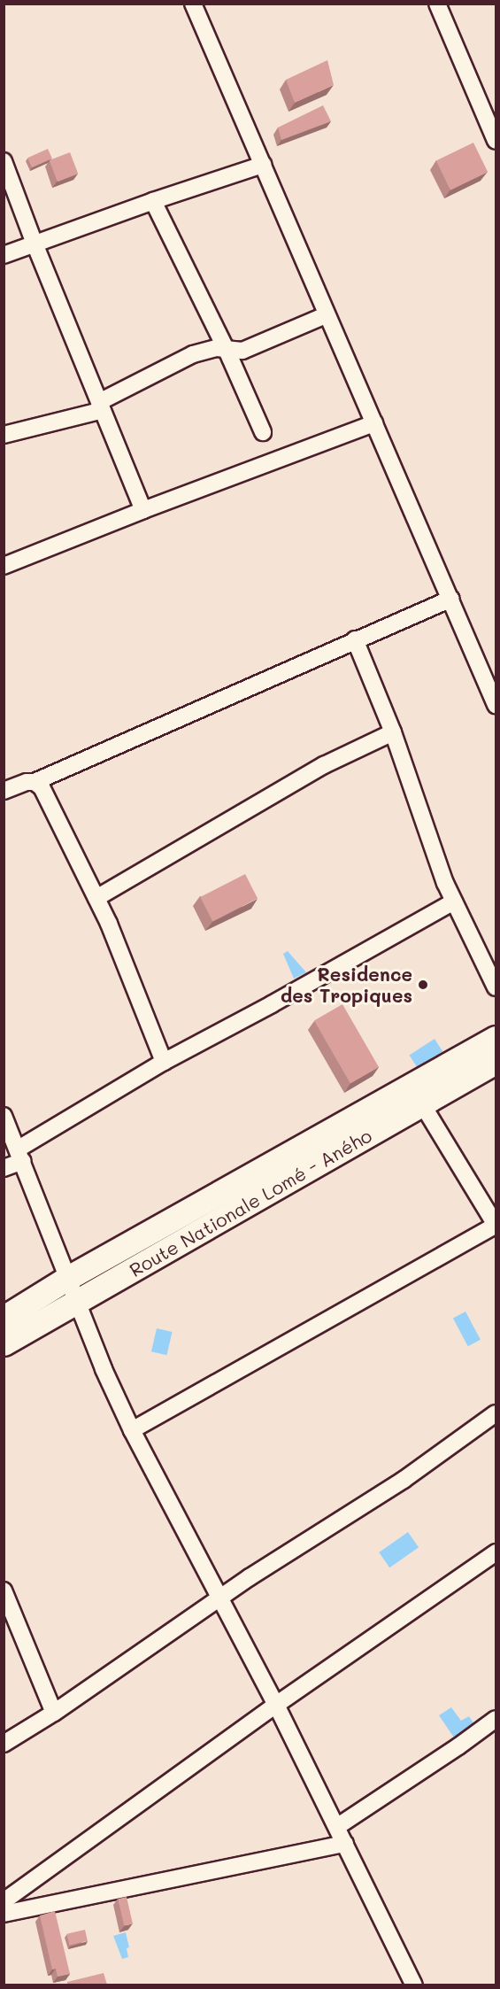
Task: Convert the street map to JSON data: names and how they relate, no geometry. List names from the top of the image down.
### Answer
{
  "streets": {
    "highway": ["Route Nationale Lomé - Aného"]
  },
  "places": ["Residence des Tropiques"]
}
